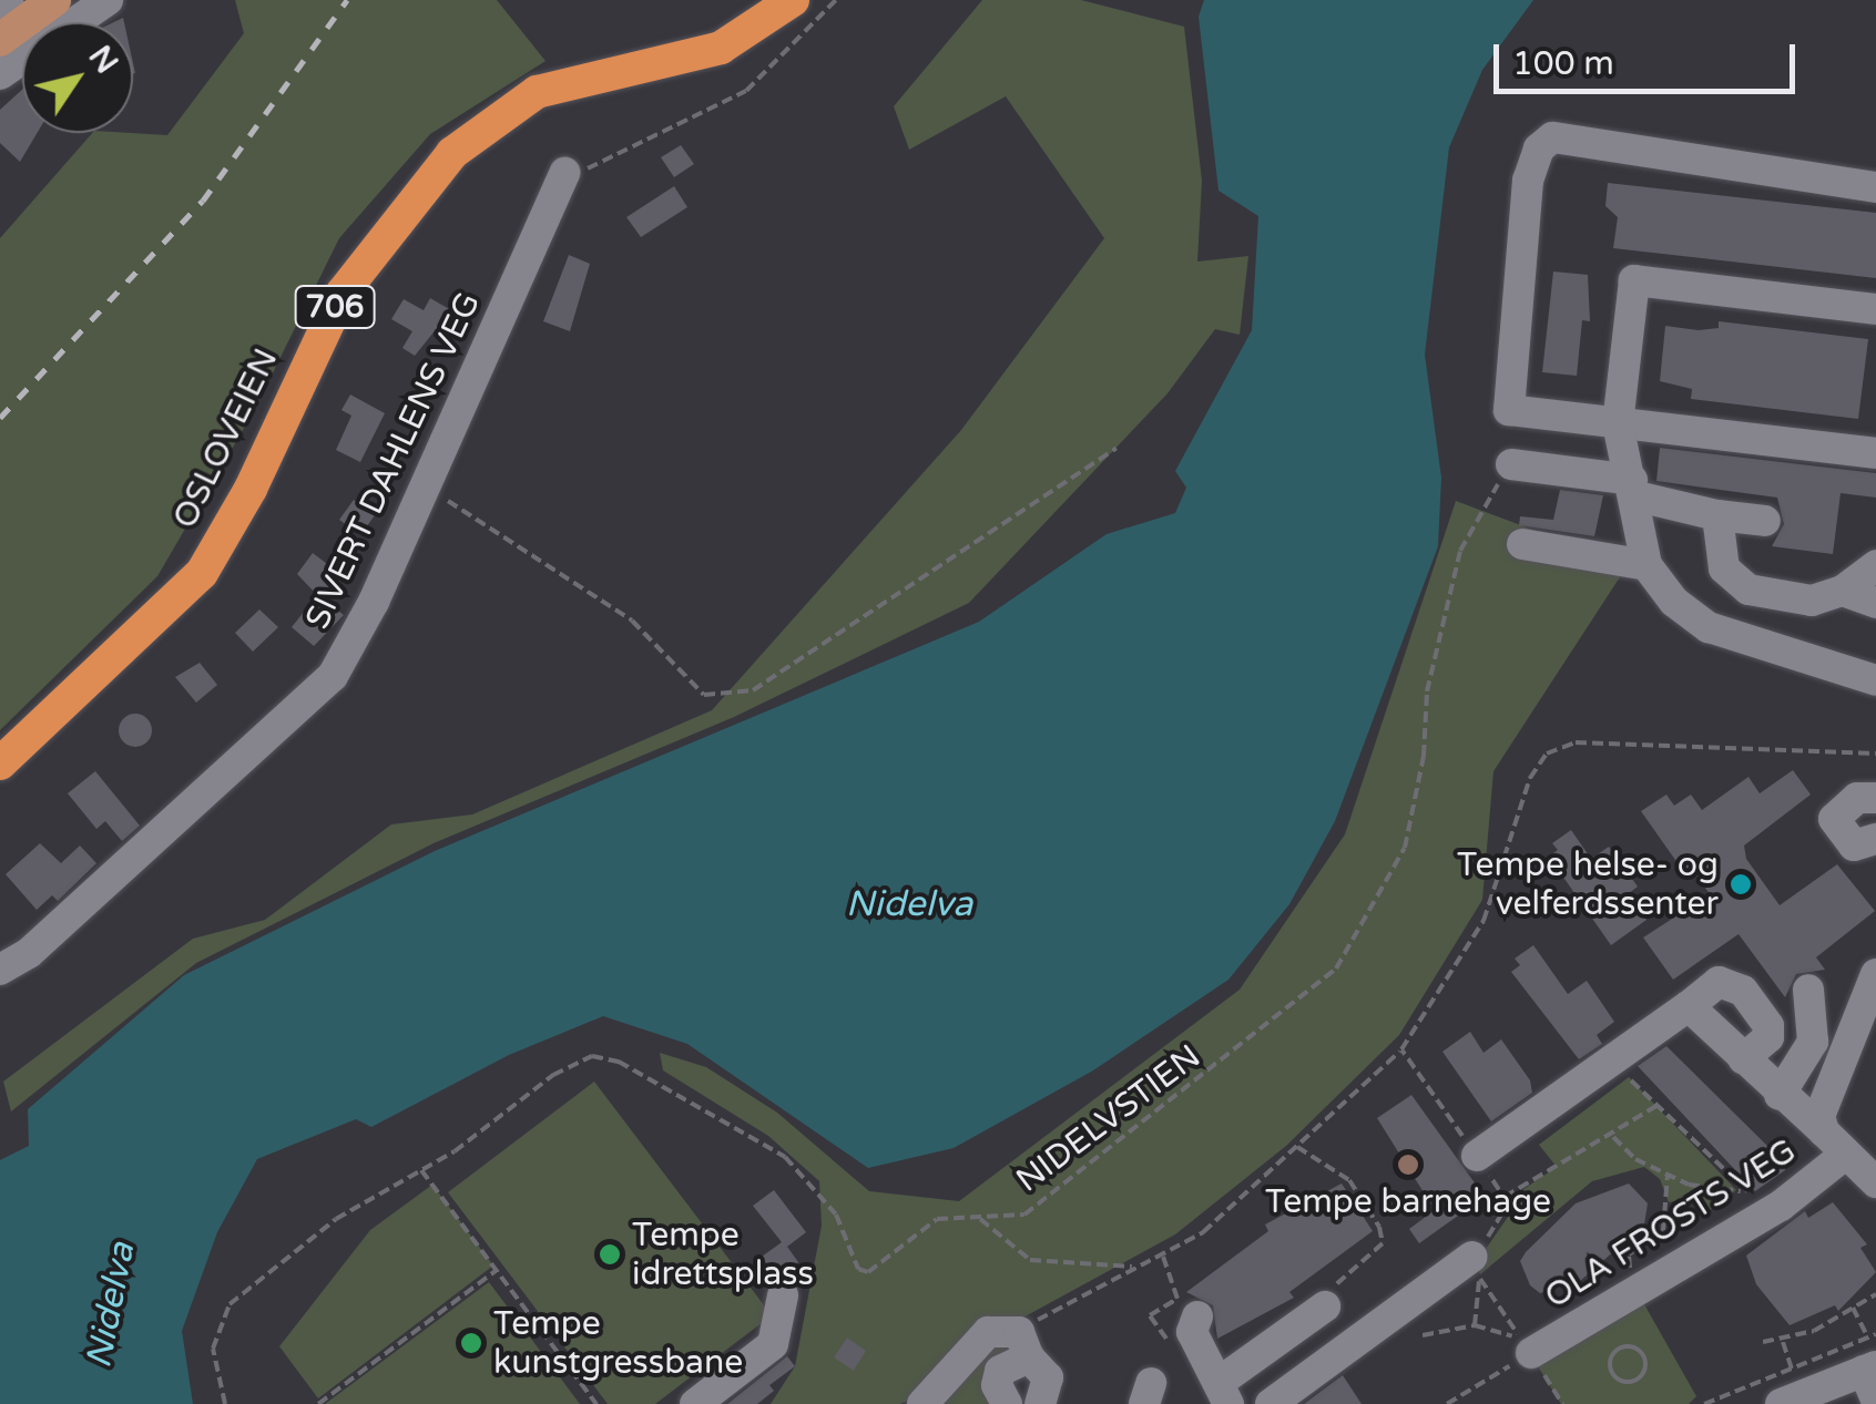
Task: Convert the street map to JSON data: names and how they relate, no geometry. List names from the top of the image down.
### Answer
{
  "streets": {
    "highway": ["706", "OSLOVEIEN"],
    "street": ["SIVERT DAHLENS VEG", "OLA FROSTS VEG"],
    "path": ["NIDELVSTIEN"]
  },
  "water": ["Nidelva"],
  "places": [
    "Tempe helse- og velferdssenter",
    "Tempe barnehage",
    "Tempe idrettsplass",
    "Tempe kunstgressbane"
  ],
  "scale_bar": "100 m",
  "north": "top right"
}
